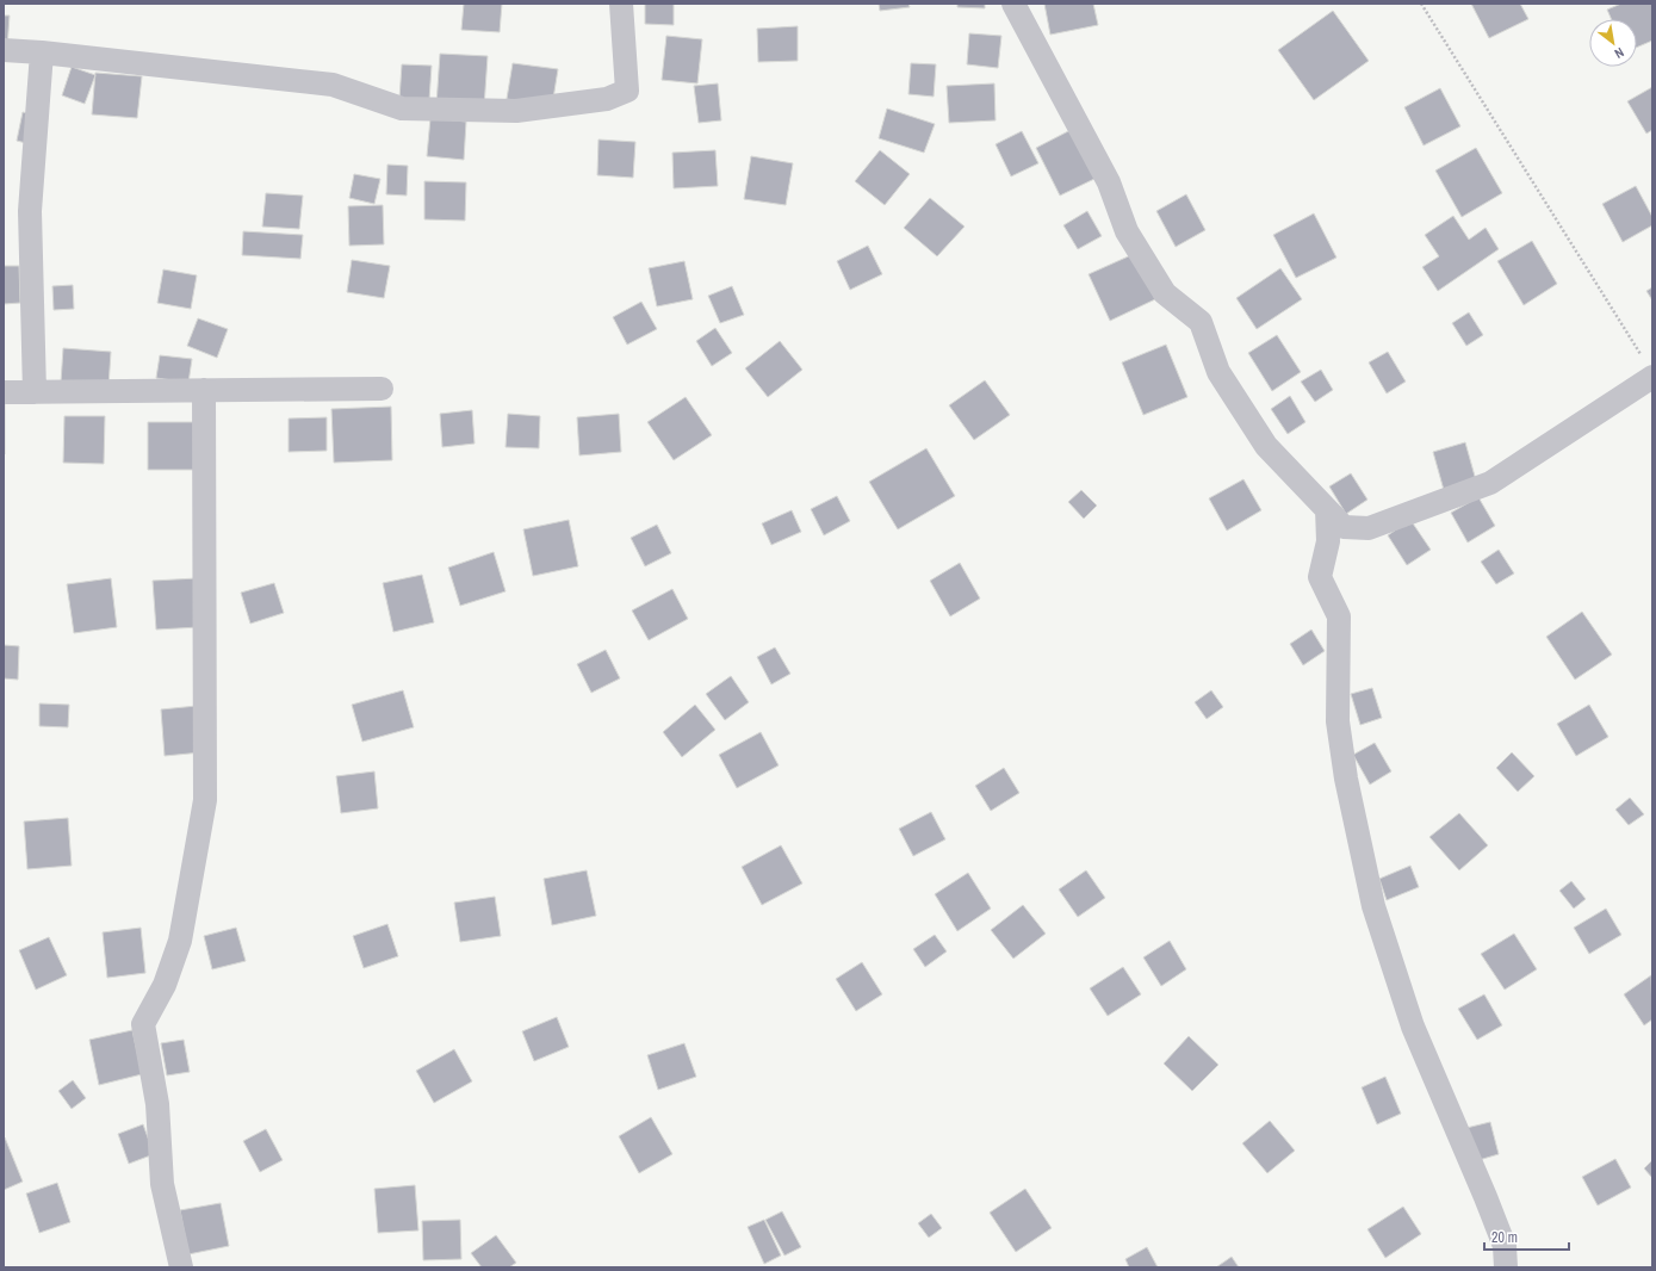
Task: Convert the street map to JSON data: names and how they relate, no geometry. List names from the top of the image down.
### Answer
{
  "scale_bar": "20 m",
  "north": "bottom right"
}
